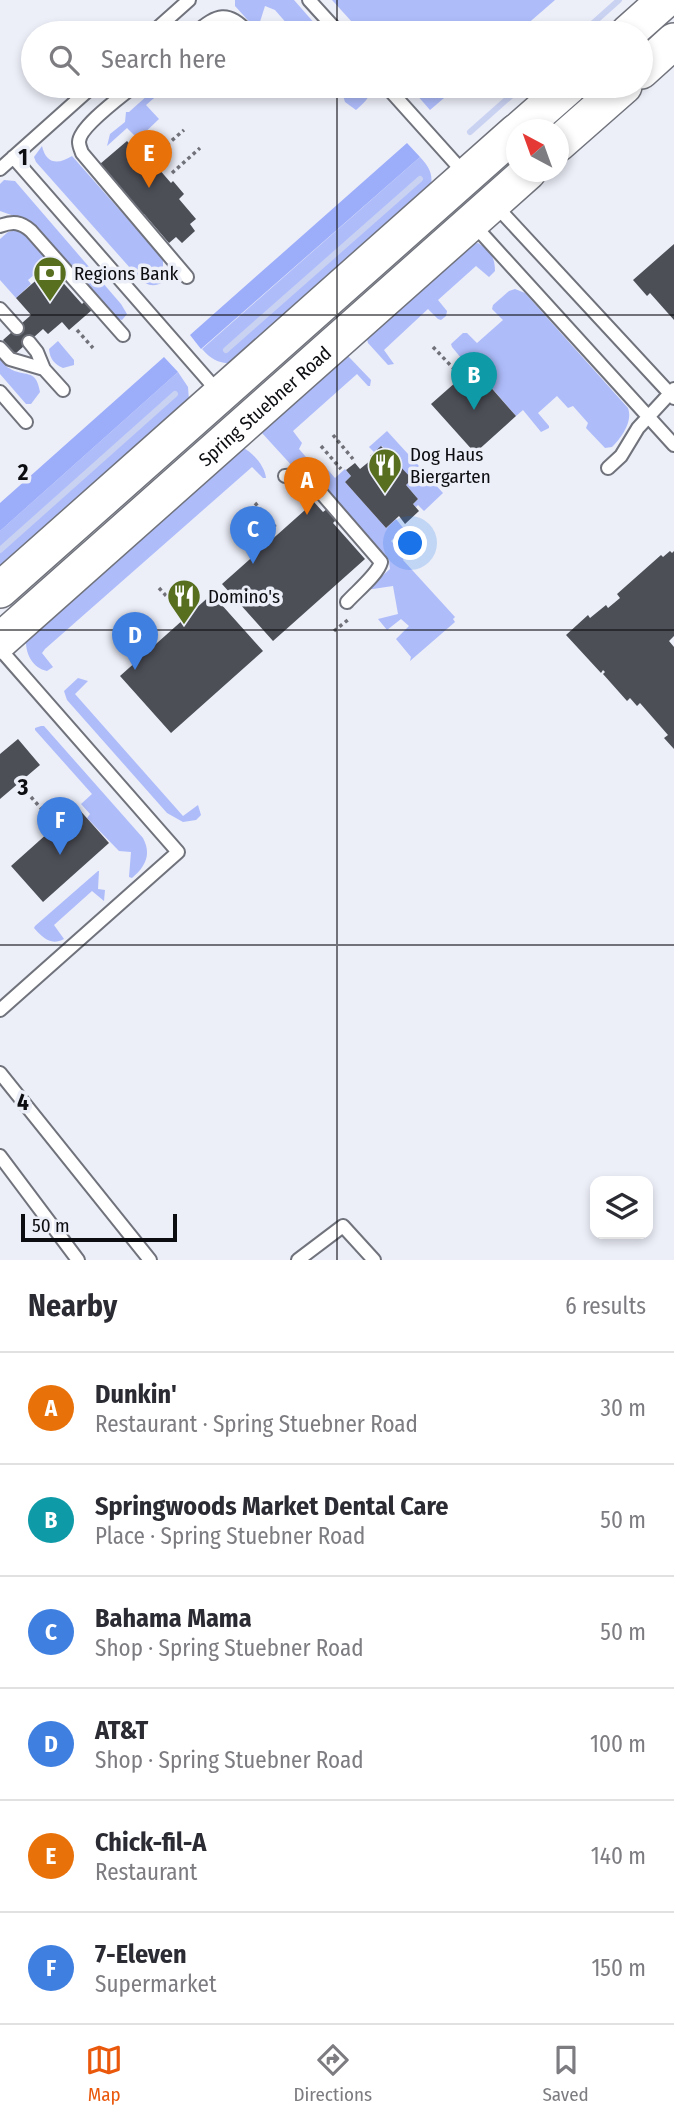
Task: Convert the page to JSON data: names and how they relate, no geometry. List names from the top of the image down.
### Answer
{
  "streets": {
    "main road": ["Spring Stuebner Road"]
  },
  "places": {
    "bank": ["Regions Bank"],
    "restaurant": ["Dog Haus Biergarten", "Domino's"]
  },
  "scale_bar": "50 m",
  "north": "top left",
  "page": {
    "search": "Search here",
    "pins": [
      "E",
      "B",
      "A",
      "C",
      "D",
      "F"
    ],
    "scale": "50 m",
    "heading": ["Nearby", "6 results"],
    "list": [
      {
        "mark": "A",
        "name": "Dunkin'",
        "note": "Restaurant · Spring Stuebner Road",
        "value": "30 m"
      },
      {
        "mark": "B",
        "name": "Springwoods Market Dental Care",
        "note": "Place · Spring Stuebner Road",
        "value": "50 m"
      },
      {
        "mark": "C",
        "name": "Bahama Mama",
        "note": "Shop · Spring Stuebner Road",
        "value": "50 m"
      },
      {
        "mark": "D",
        "name": "AT&T",
        "note": "Shop · Spring Stuebner Road",
        "value": "100 m"
      },
      {
        "mark": "E",
        "name": "Chick-fil-A",
        "note": "Restaurant",
        "value": "140 m"
      },
      {
        "mark": "F",
        "name": "7-Eleven",
        "note": "Supermarket",
        "value": "150 m"
      }
    ],
    "nav": ["Map", "Directions", "Saved"]
  },
  "grid": {
    "rows": [
      "1",
      "2",
      "3",
      "4"
    ]
  }
}
